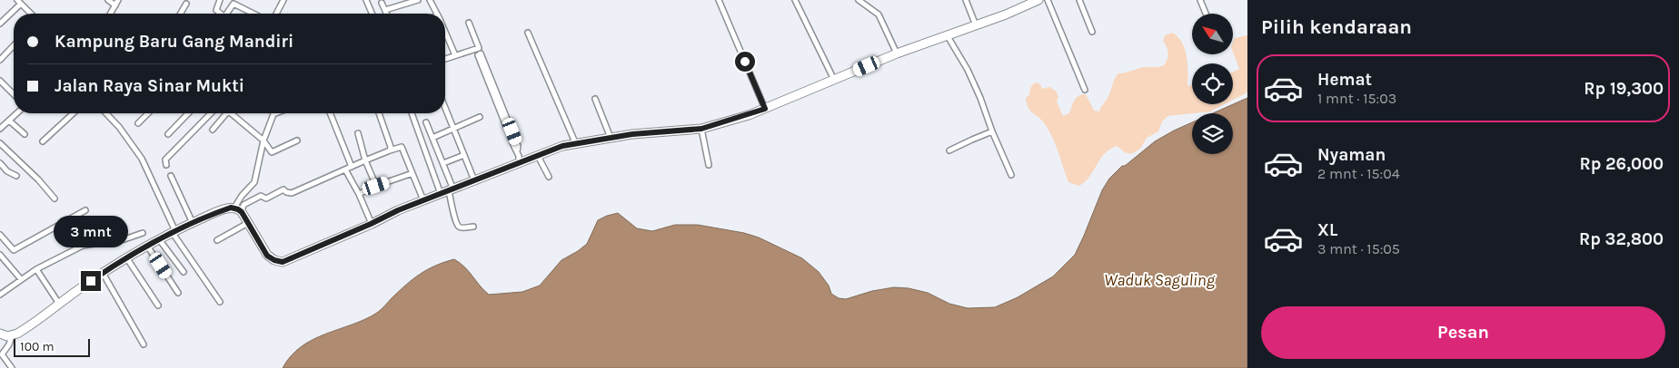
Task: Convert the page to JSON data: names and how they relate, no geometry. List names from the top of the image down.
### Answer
{
  "water": ["Waduk Saguling"],
  "scale_bar": "100 m",
  "north": "top left",
  "page": {
    "heading": "Pilih kendaraan",
    "banner": ["Kampung Baru Gang Mandiri", "Jalan Raya Sinar Mukti"],
    "list": [
      {
        "name": "Hemat",
        "note": "1 mnt · 15:03",
        "value": "Rp 19,300"
      },
      {
        "name": "Nyaman",
        "note": "2 mnt · 15:04",
        "value": "Rp 26,000"
      },
      {
        "name": "XL",
        "note": "3 mnt · 15:05",
        "value": "Rp 32,800"
      }
    ],
    "bubble": "3 mnt",
    "buttons": "Pesan",
    "scale": "100 m"
  }
}
